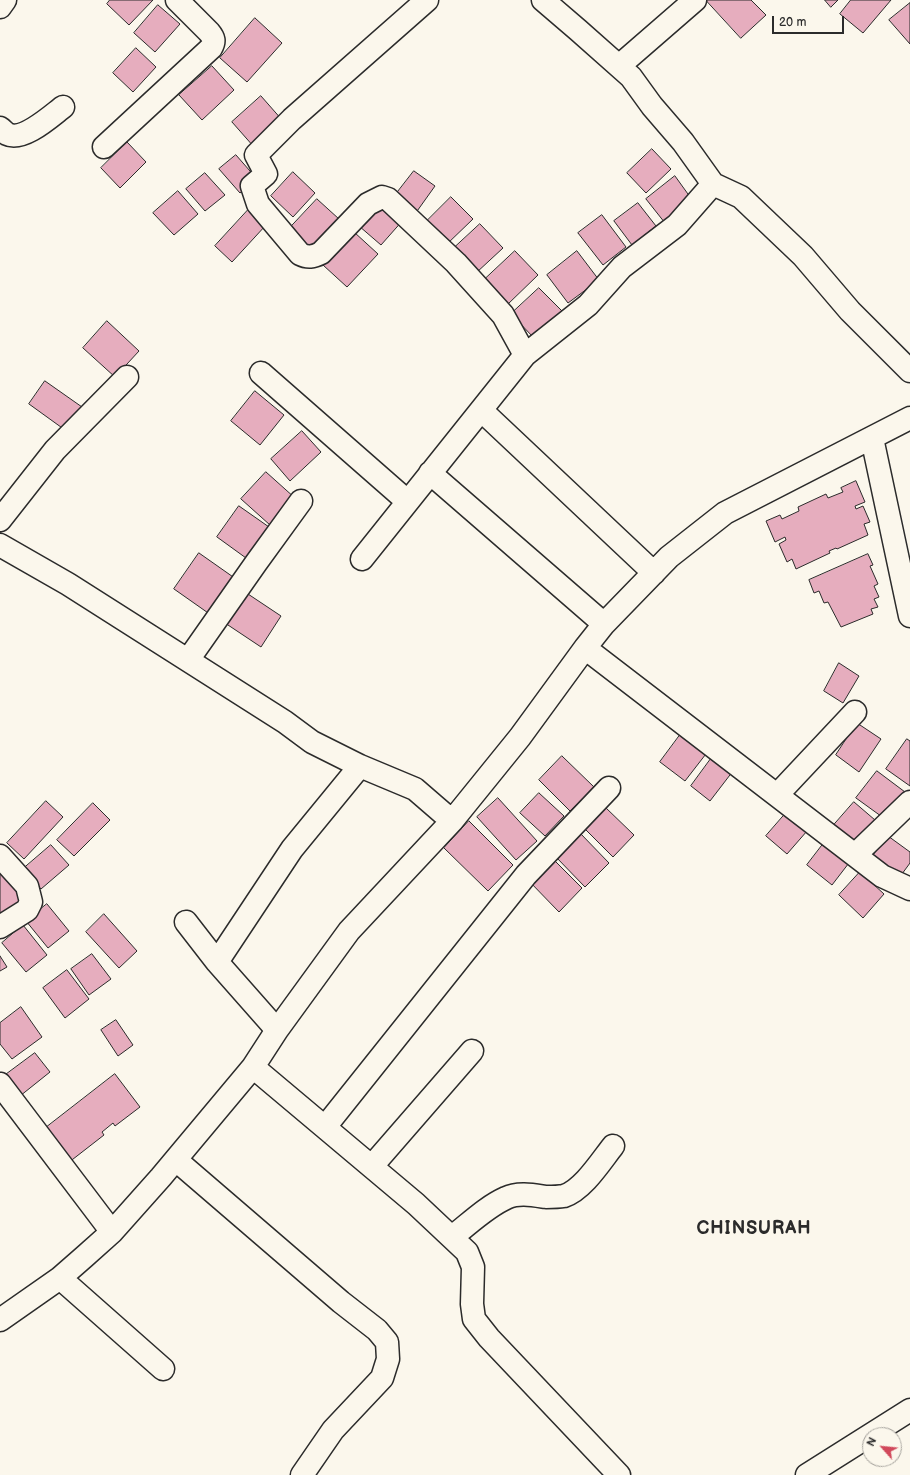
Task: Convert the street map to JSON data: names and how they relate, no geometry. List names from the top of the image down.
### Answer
{
  "districts": ["CHINSURAH"],
  "scale_bar": "20 m",
  "north": "top left"
}
